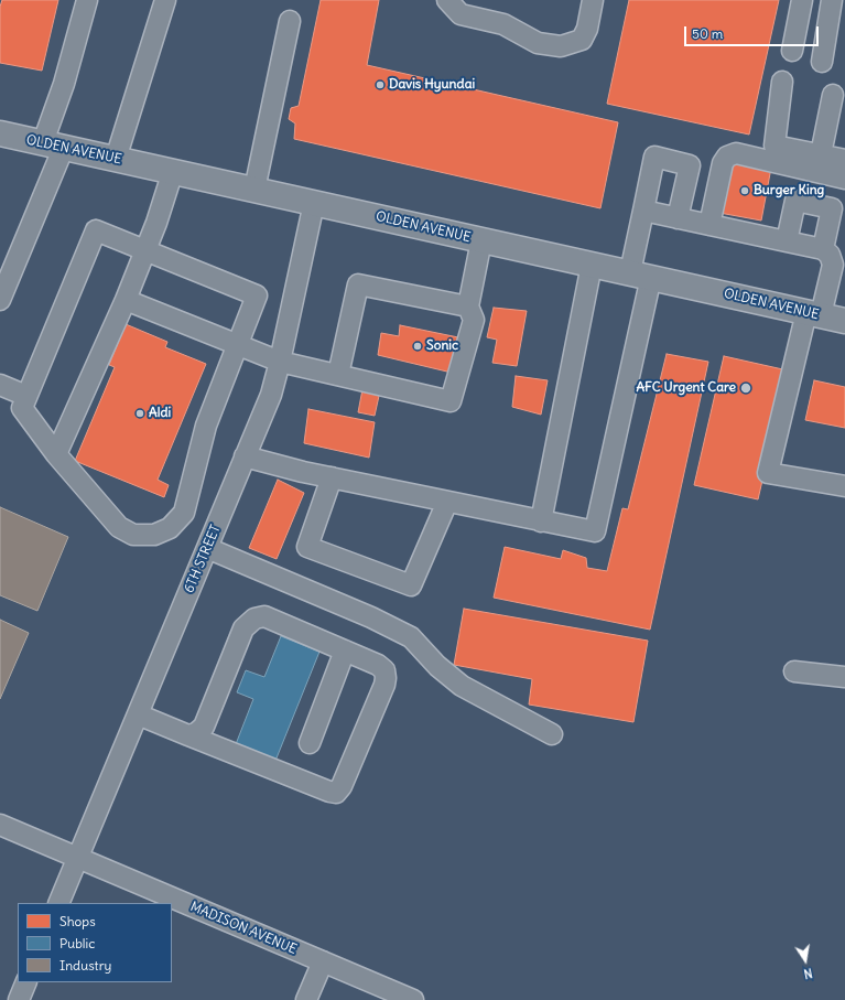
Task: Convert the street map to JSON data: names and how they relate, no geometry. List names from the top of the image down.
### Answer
{
  "streets": {
    "main road": ["OLDEN AVENUE"],
    "street": ["6TH STREET", "MADISON AVENUE"]
  },
  "crossings": [
    ["OLDEN AVENUE", "6TH STREET"],
    ["6TH STREET", "MADISON AVENUE"]
  ],
  "places": [
    "Davis Hyundai",
    "Burger King",
    "Sonic",
    "AFC Urgent Care",
    "Aldi"
  ],
  "legend": ["Shops", "Public", "Industry"],
  "scale_bar": "50 m",
  "north": "bottom"
}
